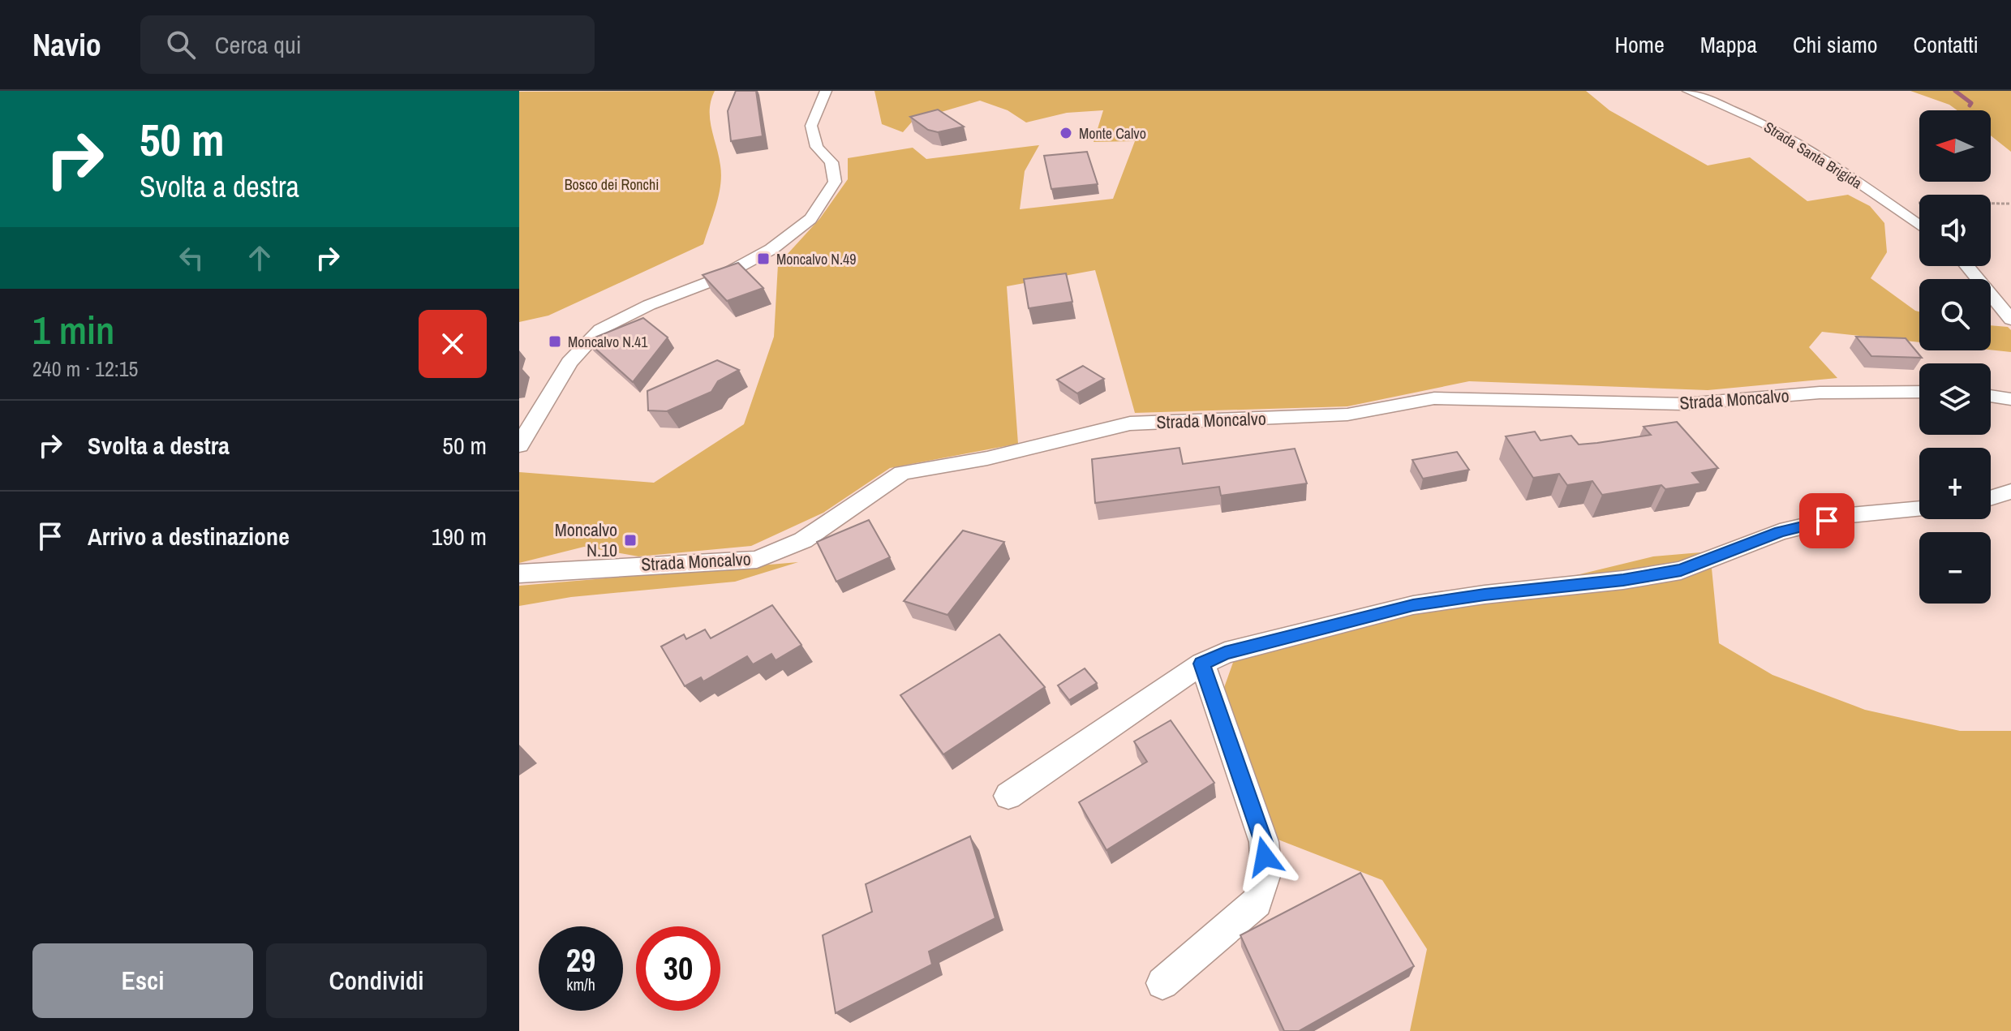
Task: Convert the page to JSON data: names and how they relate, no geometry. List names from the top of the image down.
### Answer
{
  "streets": {
    "street": ["Strada Santa Brigida", "Strada Moncalvo"]
  },
  "parks": ["Bosco dei Ronchi"],
  "places": {
    "other": ["Monte Calvo"],
    "transit": ["Moncalvo N.49", "Moncalvo N.41", "Moncalvo N.10"]
  },
  "north": "left",
  "page": {
    "header": "Navio",
    "search": "Cerca qui",
    "nav": [
      "Home",
      "Mappa",
      "Chi siamo",
      "Contatti"
    ],
    "turn": ["50 m", "Svolta a destra"],
    "map_buttons": ["+", "−"],
    "heading": ["1 min", "240 m · 12:15"],
    "list": [
      {
        "name": "Svolta a destra",
        "value": "50 m"
      },
      {
        "name": "Arrivo a destinazione",
        "value": "190 m"
      }
    ],
    "speed": "29 km/h",
    "limit": "30",
    "buttons": ["Esci", "Condividi"]
  }
}
